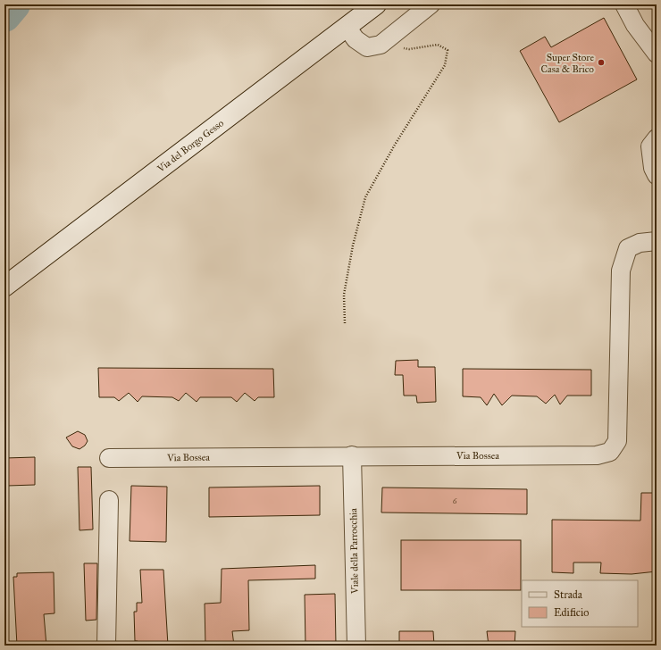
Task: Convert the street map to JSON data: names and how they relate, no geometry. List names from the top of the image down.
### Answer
{
  "streets": {
    "main road": ["Via del Borgo Gesso"],
    "street": ["Via Bossea", "Viale della Parrocchia"]
  },
  "crossings": [
    ["Via Bossea", "Viale della Parrocchia"]
  ],
  "places": ["Super Store Casa & Brico"],
  "house_numbers": ["6"],
  "legend": ["Strada", "Edificio"]
}
